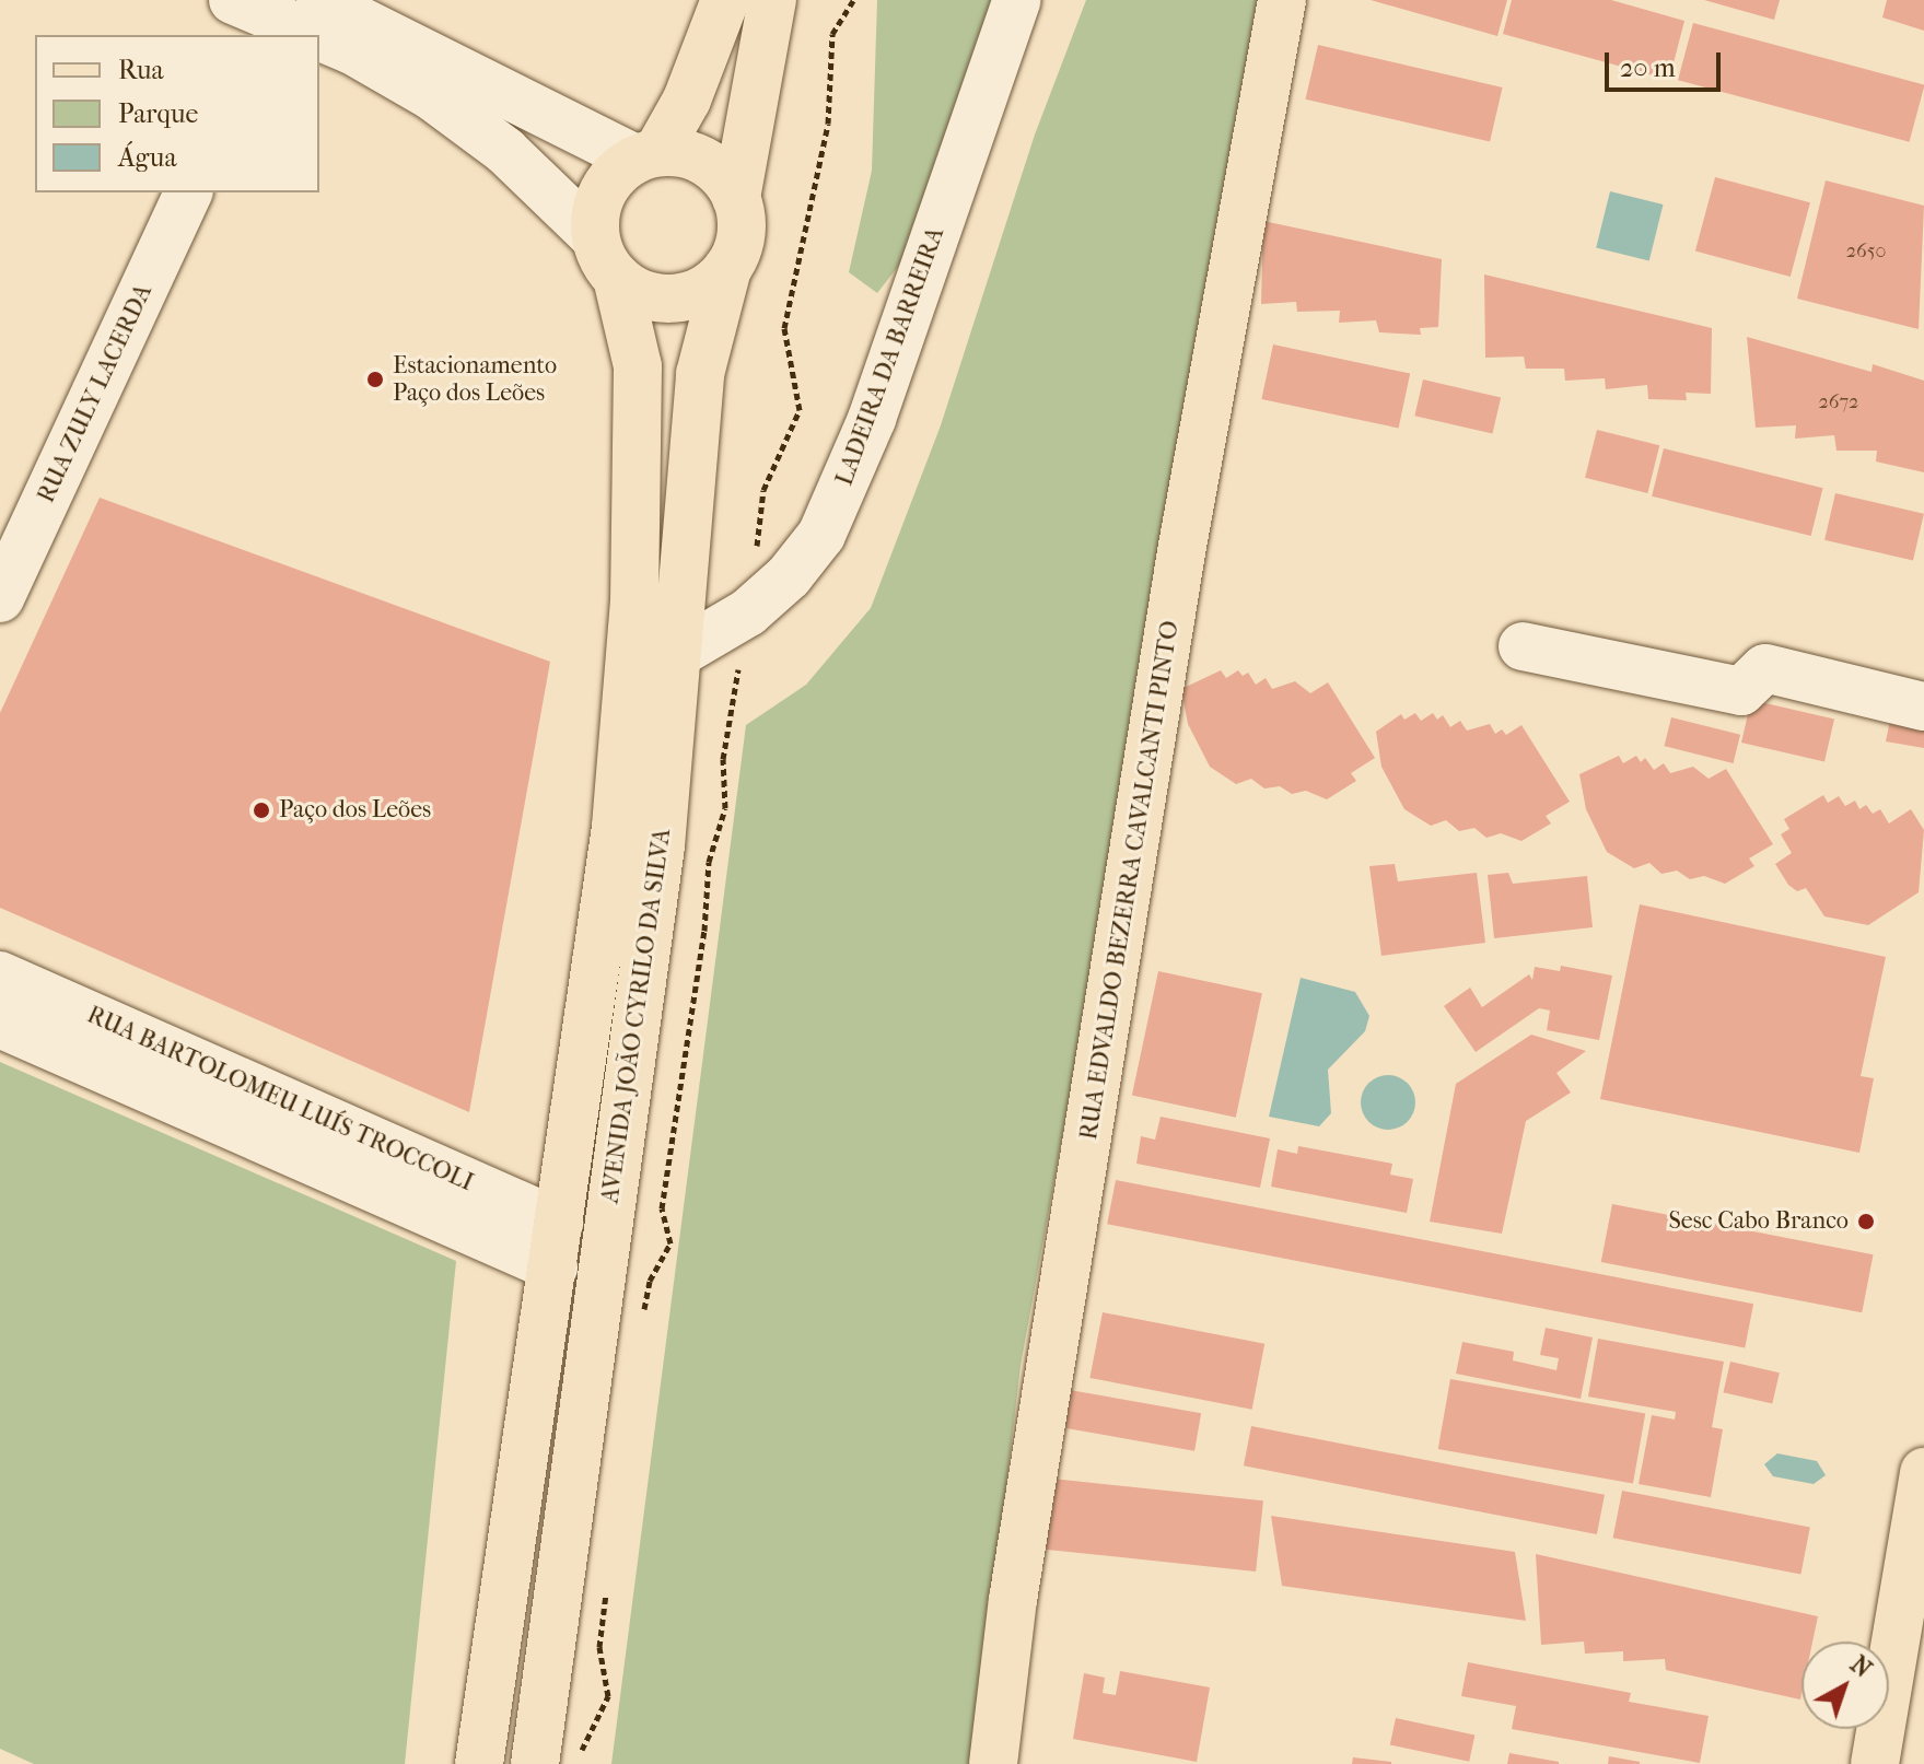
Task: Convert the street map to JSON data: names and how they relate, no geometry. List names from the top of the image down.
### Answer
{
  "streets": {
    "main road": ["RUA EDVALDO BEZERRA CAVALCANTI PINTO", "AVENIDA JOÃO CYRILO DA SILVA"],
    "street": ["LADEIRA DA BARREIRA", "RUA ZULY LACERDA", "RUA BARTOLOMEU LUÍS TROCCOLI"]
  },
  "crossings": [
    ["LADEIRA DA BARREIRA", "AVENIDA JOÃO CYRILO DA SILVA"],
    ["AVENIDA JOÃO CYRILO DA SILVA", "RUA BARTOLOMEU LUÍS TROCCOLI"]
  ],
  "places": ["Estacionamento Paço dos Leões", "Paço dos Leões", "Sesc Cabo Branco"],
  "house_numbers": ["2650", "2672"],
  "legend": ["Rua", "Parque", "Água"],
  "scale_bar": "20 m",
  "north": "top right"
}
